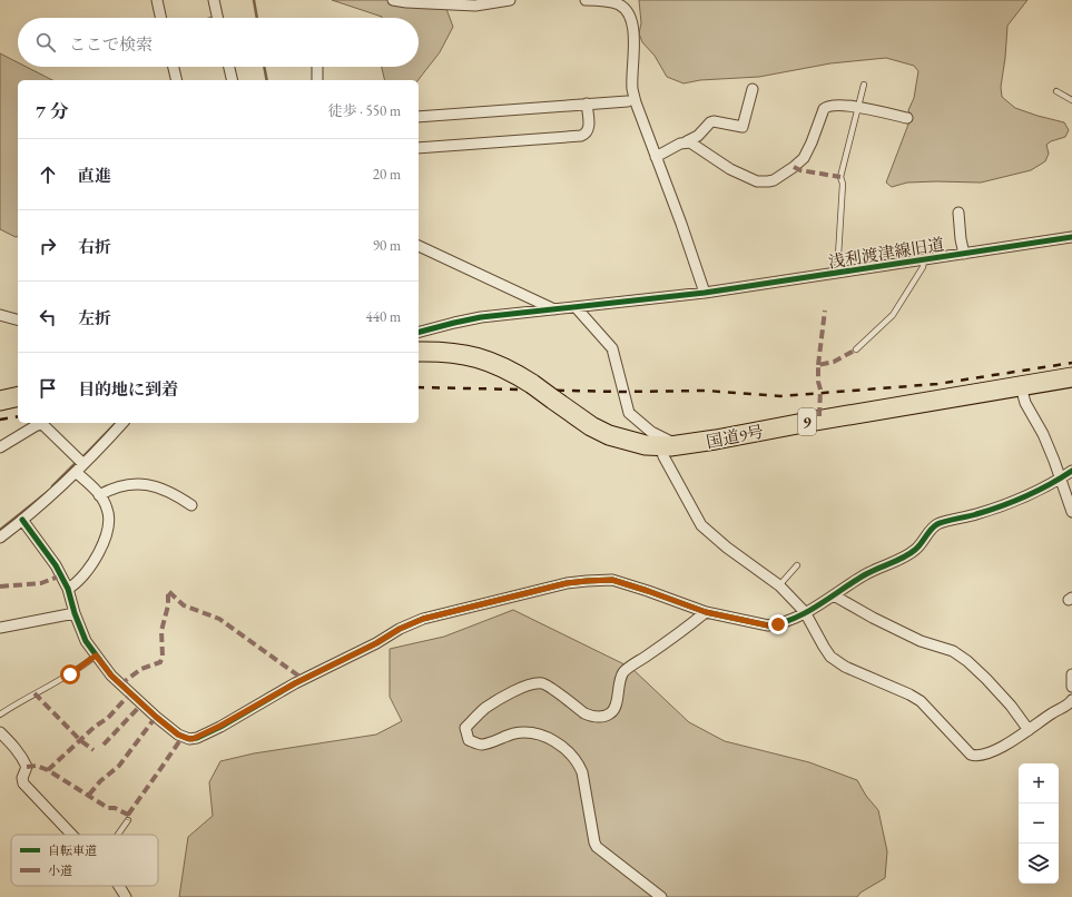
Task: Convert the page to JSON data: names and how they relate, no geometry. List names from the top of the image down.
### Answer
{
  "streets": {
    "highway": ["9", "国道9号"],
    "street": ["浅利渡津線旧道"]
  },
  "legend": ["自転車道", "小道"],
  "page": {
    "search": "ここで検索",
    "heading": ["7 分", "徒歩 · 550 m"],
    "list": [
      ["直進", "20 m"],
      ["右折", "90 m"],
      ["左折", "440 m"],
      "目的地に到着"
    ],
    "map_buttons": ["+", "−"]
  }
}
